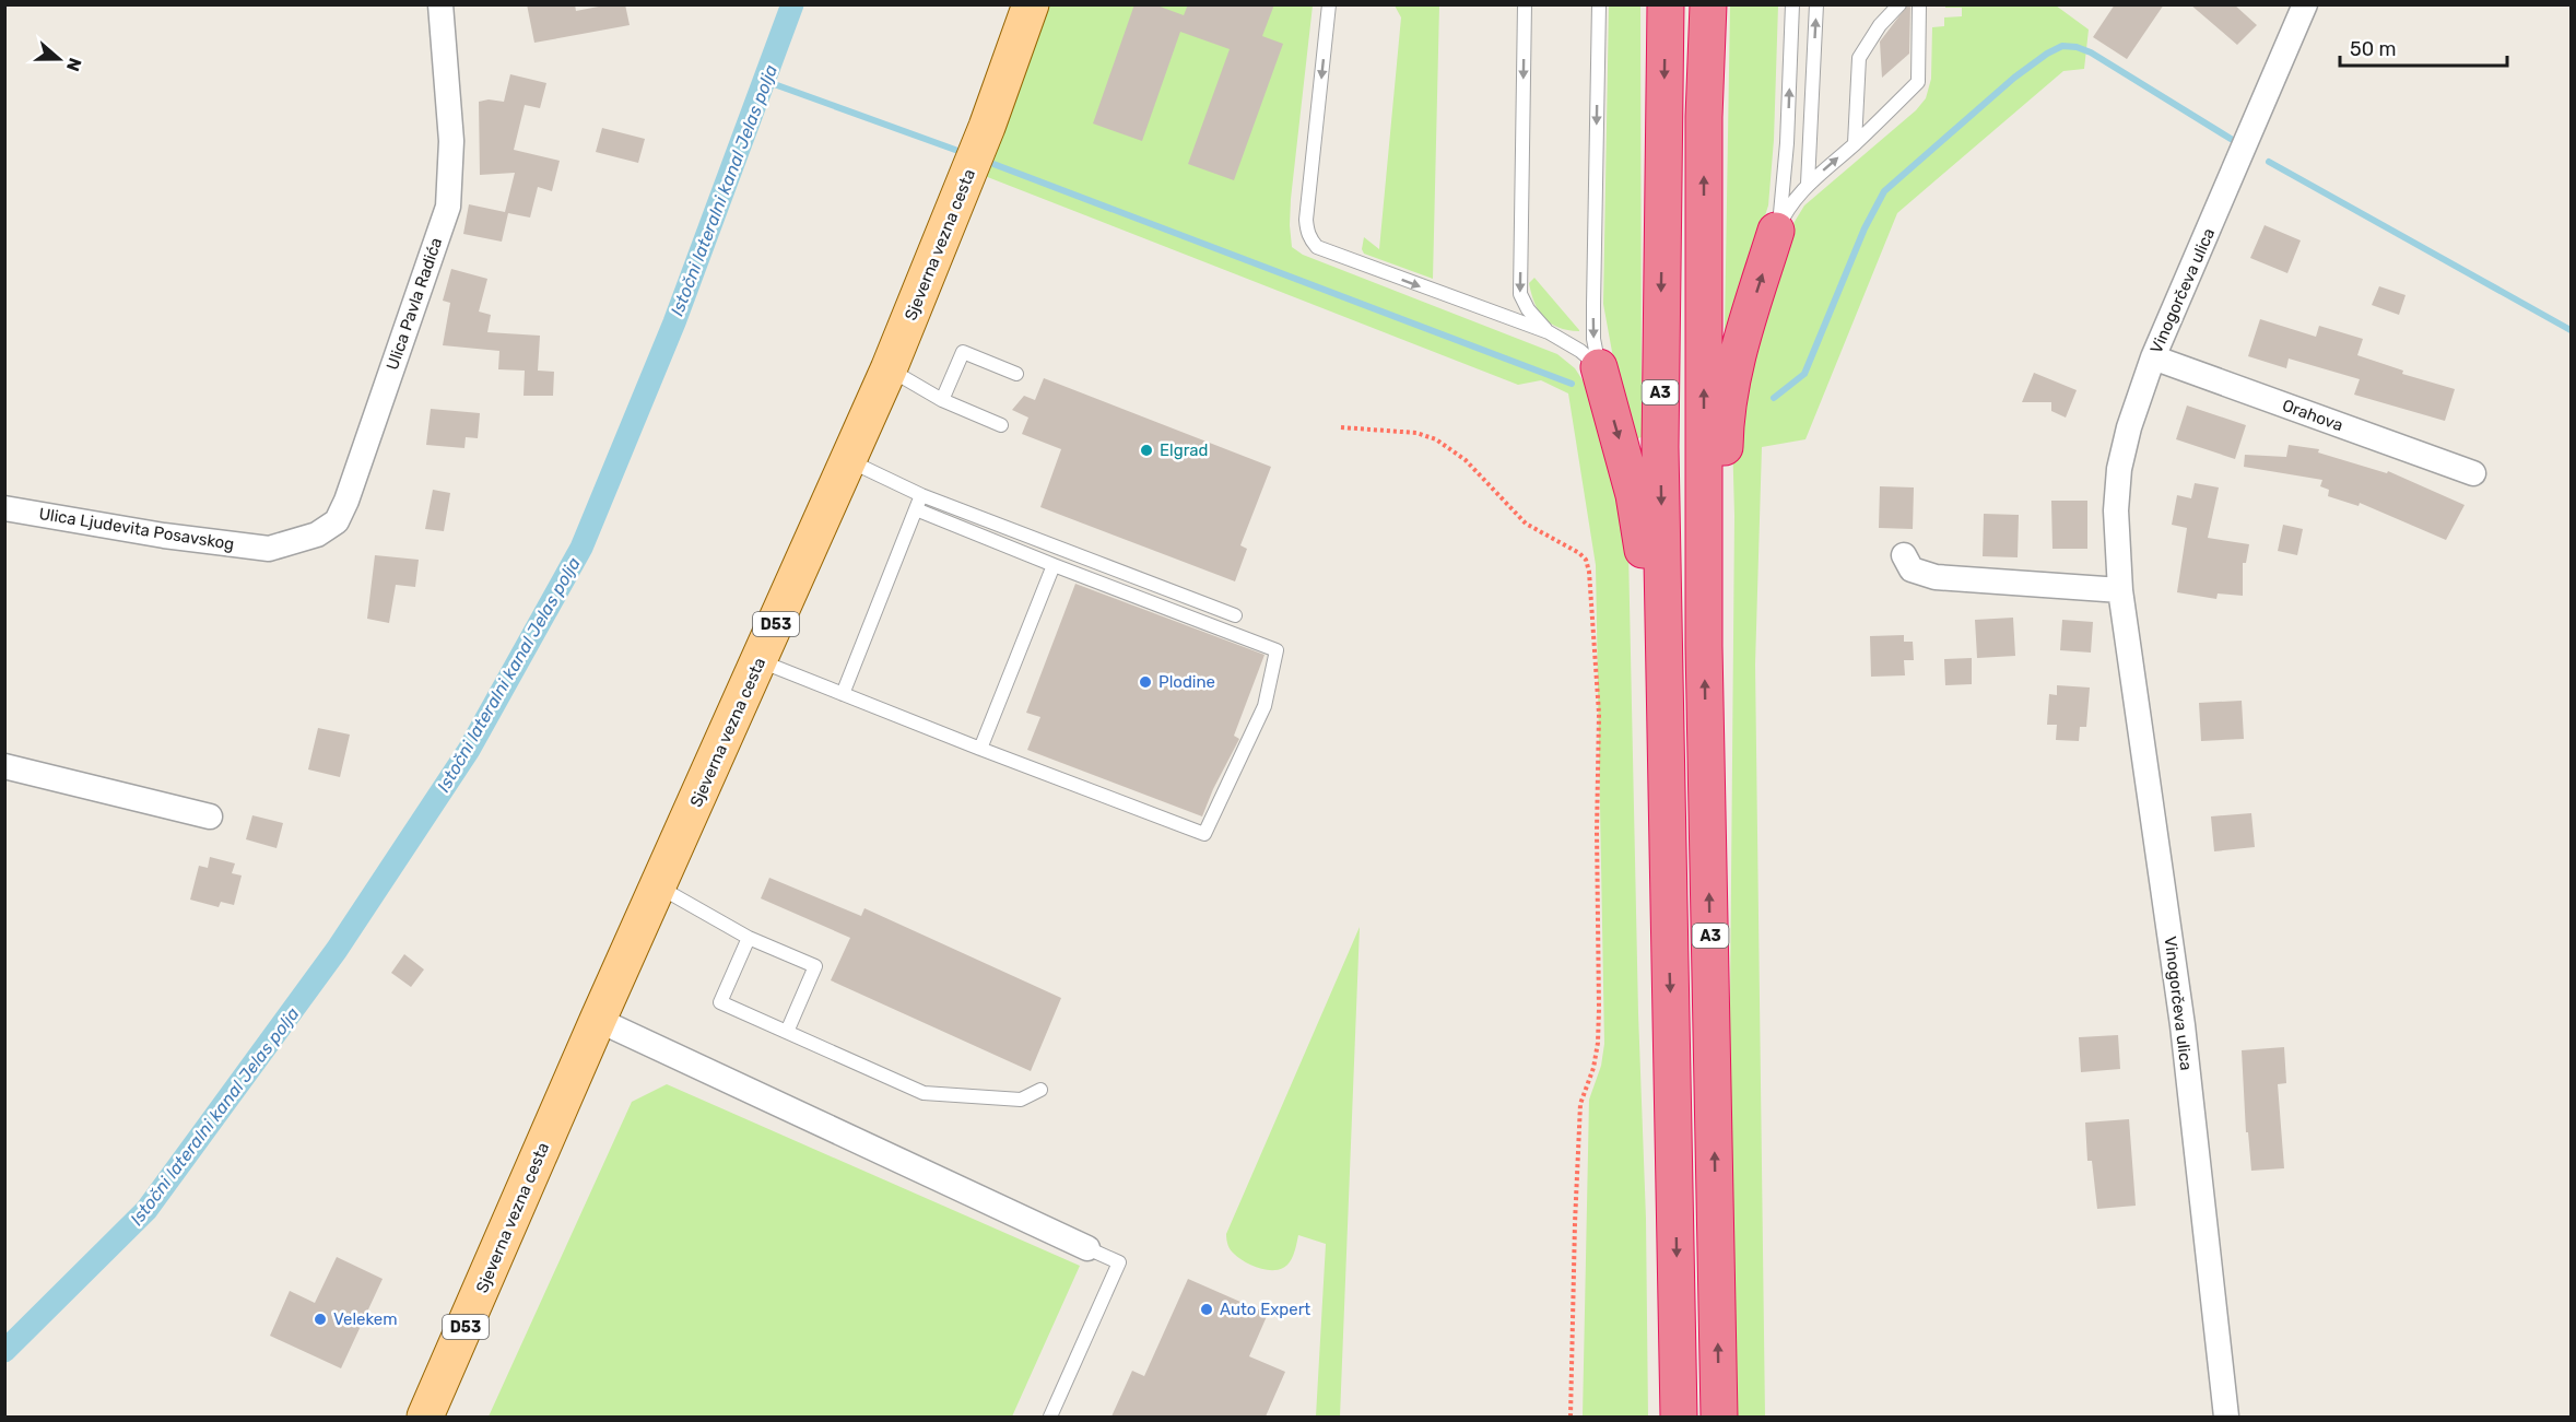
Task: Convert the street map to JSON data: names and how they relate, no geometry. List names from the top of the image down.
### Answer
{
  "streets": {
    "highway": ["A3"],
    "main road": ["Sjeverna vezna cesta", "D53"],
    "street": [
      "Vinogorčeva ulica",
      "Ulica Pavla Radića",
      "Orahova",
      "Ulica Ljudevita Posavskog"
    ]
  },
  "crossings": [
    ["Vinogorčeva ulica", "Orahova"],
    ["Ulica Pavla Radića", "Ulica Ljudevita Posavskog"]
  ],
  "water": ["Istočni lateralni kanal Jelas polja"],
  "places": [
    "Elgrad",
    "Plodine",
    "Auto Expert",
    "Velekem"
  ],
  "scale_bar": "50 m",
  "north": "right"
}
